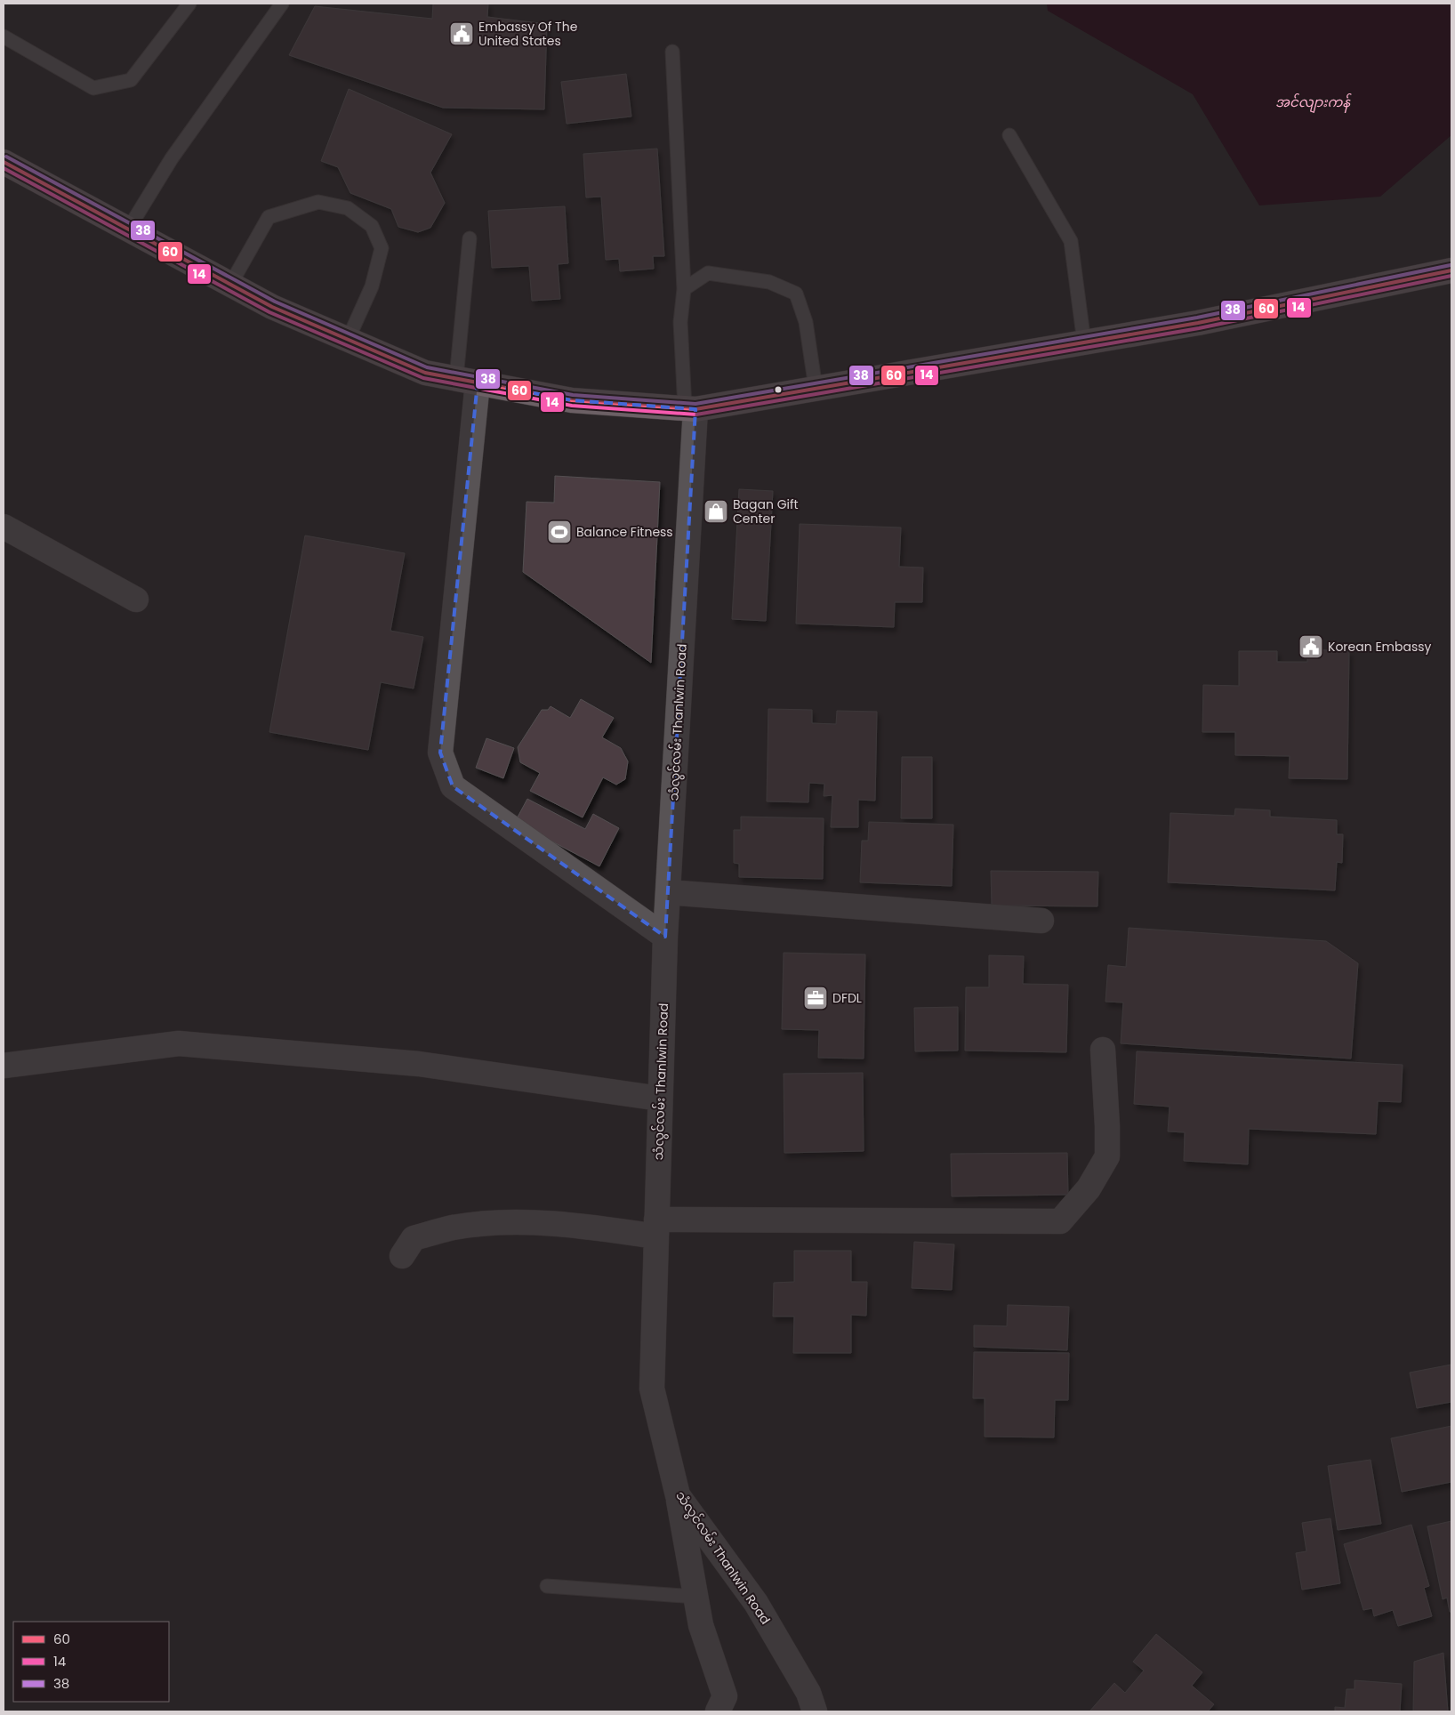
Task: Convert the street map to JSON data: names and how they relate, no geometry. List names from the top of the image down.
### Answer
{
  "streets": {
    "street": ["သံလွင်လမ်း Thanlwin Road"]
  },
  "water": ["အင်လျားကန်"],
  "places": {
    "public building": ["Embassy Of The United States", "Korean Embassy"],
    "shop": ["Bagan Gift Center"],
    "sports": ["Balance Fitness"],
    "office": ["DFDL"]
  },
  "lines": ["transit line 38", "transit line 60", "transit line 14"],
  "legend": ["60", "14", "38"]
}
